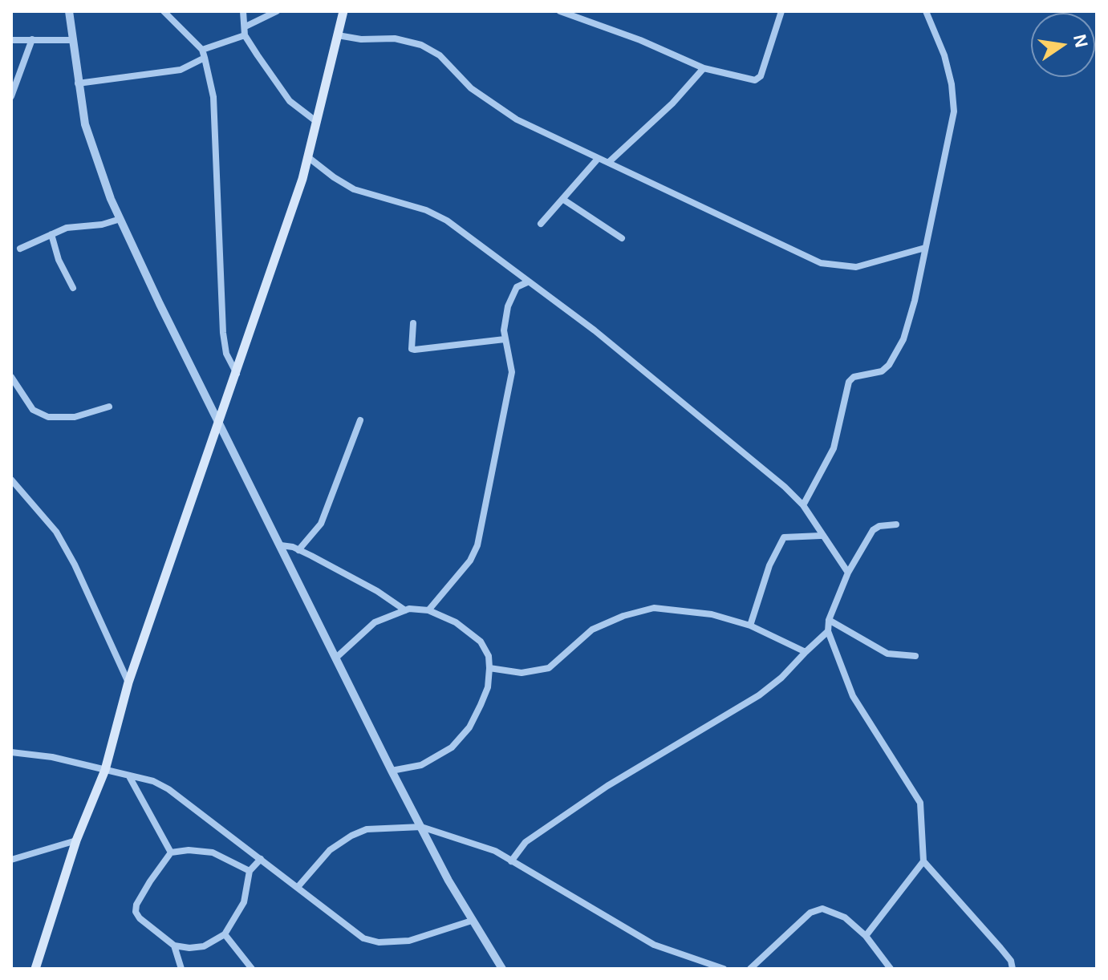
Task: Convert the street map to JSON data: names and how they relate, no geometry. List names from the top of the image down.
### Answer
{
  "north": "right"
}
